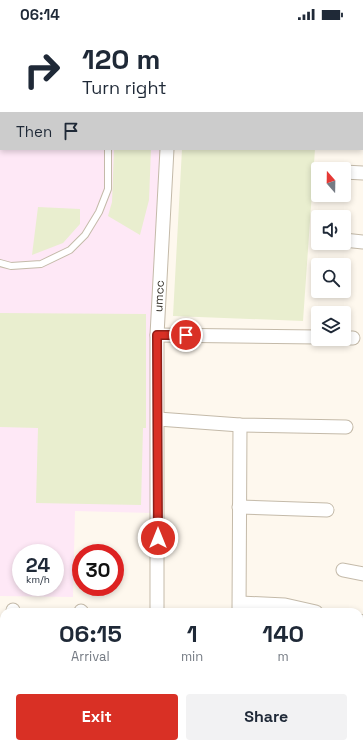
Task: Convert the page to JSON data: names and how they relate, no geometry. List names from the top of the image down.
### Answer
{
  "streets": {
    "street": ["umcc"]
  },
  "north": "top",
  "page": {
    "status": "06:14",
    "turn": ["120 m", "Turn right"],
    "then": "Then",
    "speed": "24 km/h",
    "limit": "30",
    "eta": [
      "06:15",
      "Arrival",
      "1",
      "min",
      "140",
      "m"
    ],
    "buttons": ["Exit", "Share"]
  }
}
